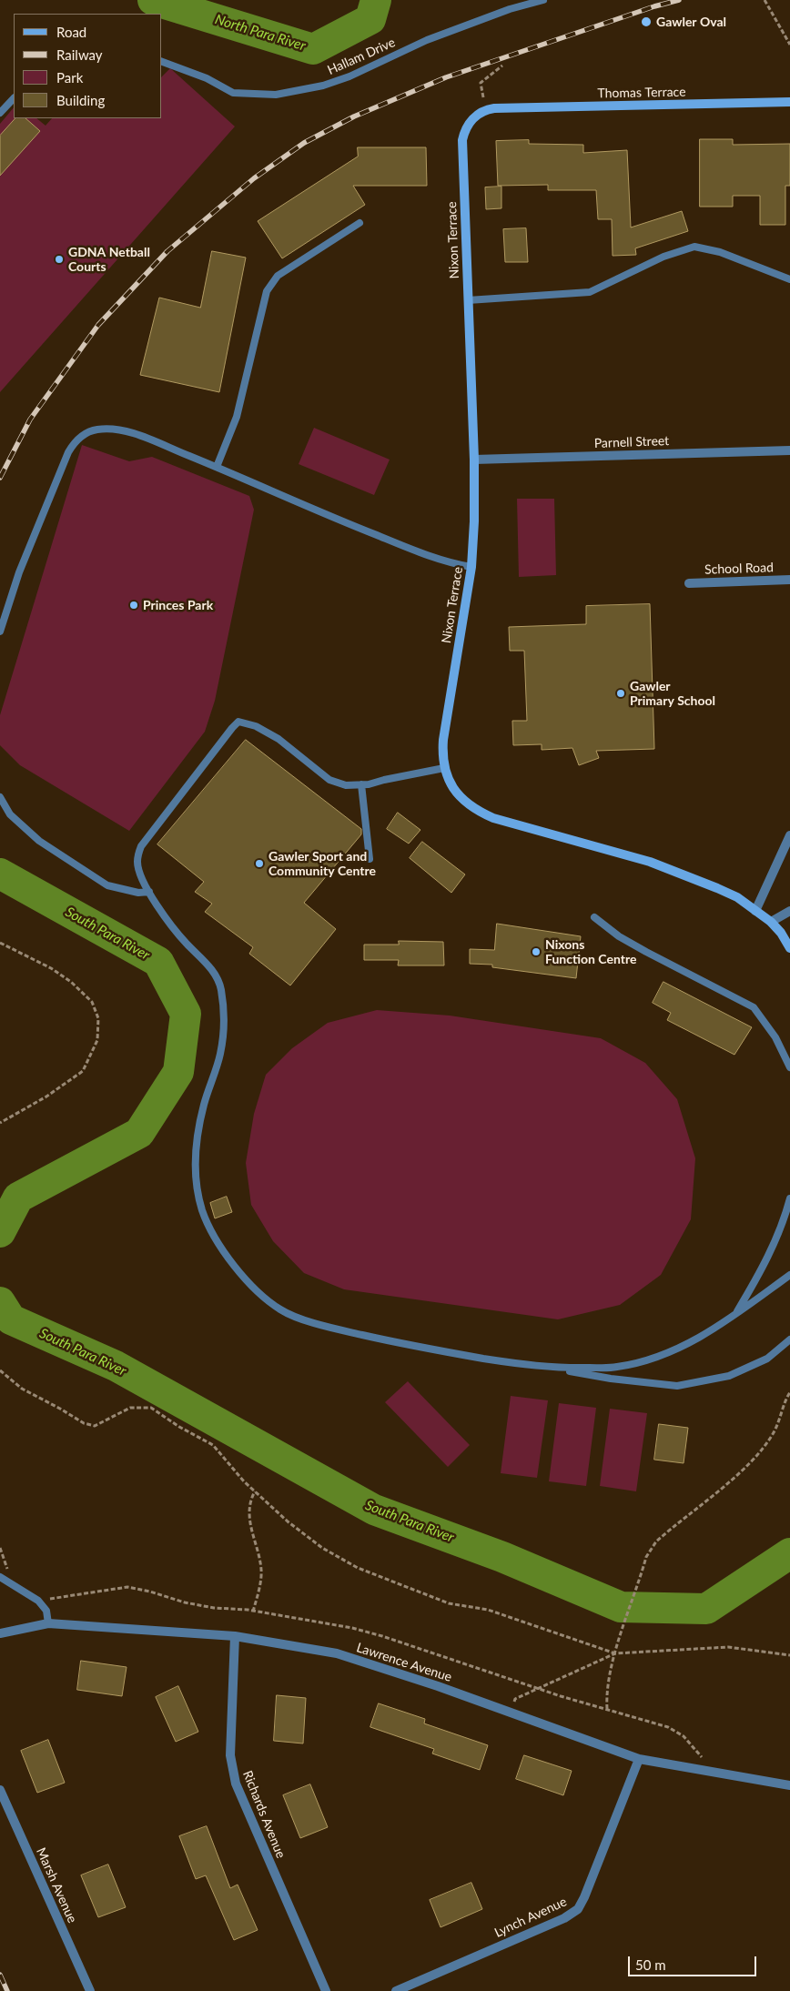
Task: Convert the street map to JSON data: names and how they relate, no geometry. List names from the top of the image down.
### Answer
{
  "streets": {
    "street": [
      "Thomas Terrace",
      "Nixon Terrace",
      "Parnell Street",
      "School Road",
      "Lawrence Avenue",
      "Richards Avenue",
      "Marsh Avenue",
      "Lynch Avenue"
    ],
    "lane": ["Hallam Drive"]
  },
  "crossings": [
    ["Thomas Terrace", "Nixon Terrace"],
    ["Nixon Terrace", "Parnell Street"],
    ["Lawrence Avenue", "Richards Avenue"],
    ["Lawrence Avenue", "Lynch Avenue"]
  ],
  "water": ["North Para River", "South Para River"],
  "places": [
    "Gawler Oval",
    "GDNA Netball Courts",
    "Princes Park",
    "Gawler Primary School",
    "Gawler Sport and Community Centre",
    "Nixons Function Centre"
  ],
  "legend": [
    "Road",
    "Railway",
    "Park",
    "Building"
  ],
  "scale_bar": "50 m"
}
